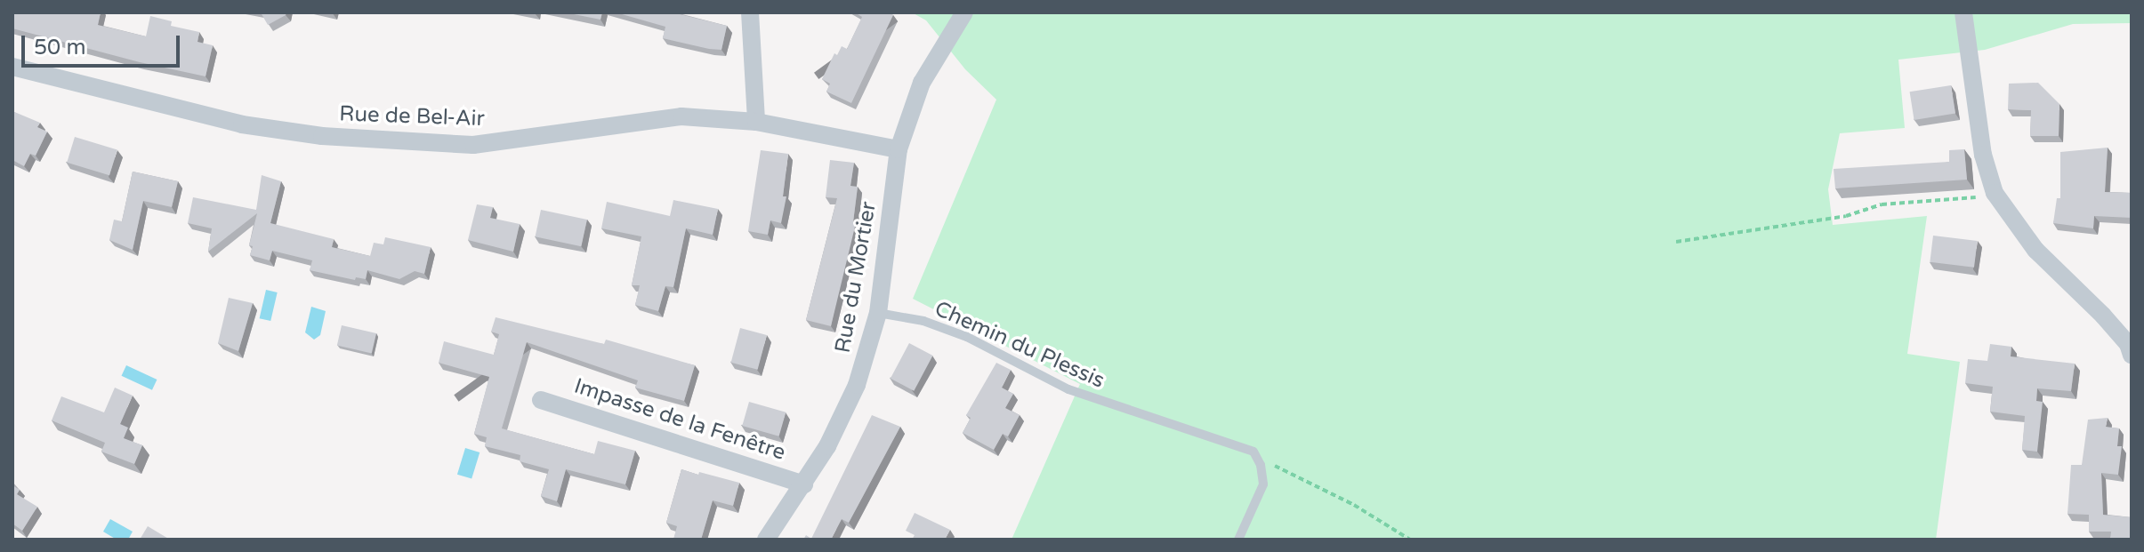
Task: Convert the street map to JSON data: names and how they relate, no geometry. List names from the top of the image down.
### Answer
{
  "streets": {
    "street": ["Rue de Bel-Air", "Rue du Mortier", "Impasse de la Fenêtre"],
    "lane": ["Chemin du Plessis"]
  },
  "crossings": [
    ["Rue de Bel-Air", "Rue du Mortier"],
    ["Rue du Mortier", "Chemin du Plessis"],
    ["Rue du Mortier", "Impasse de la Fenêtre"]
  ],
  "scale_bar": "50 m"
}
